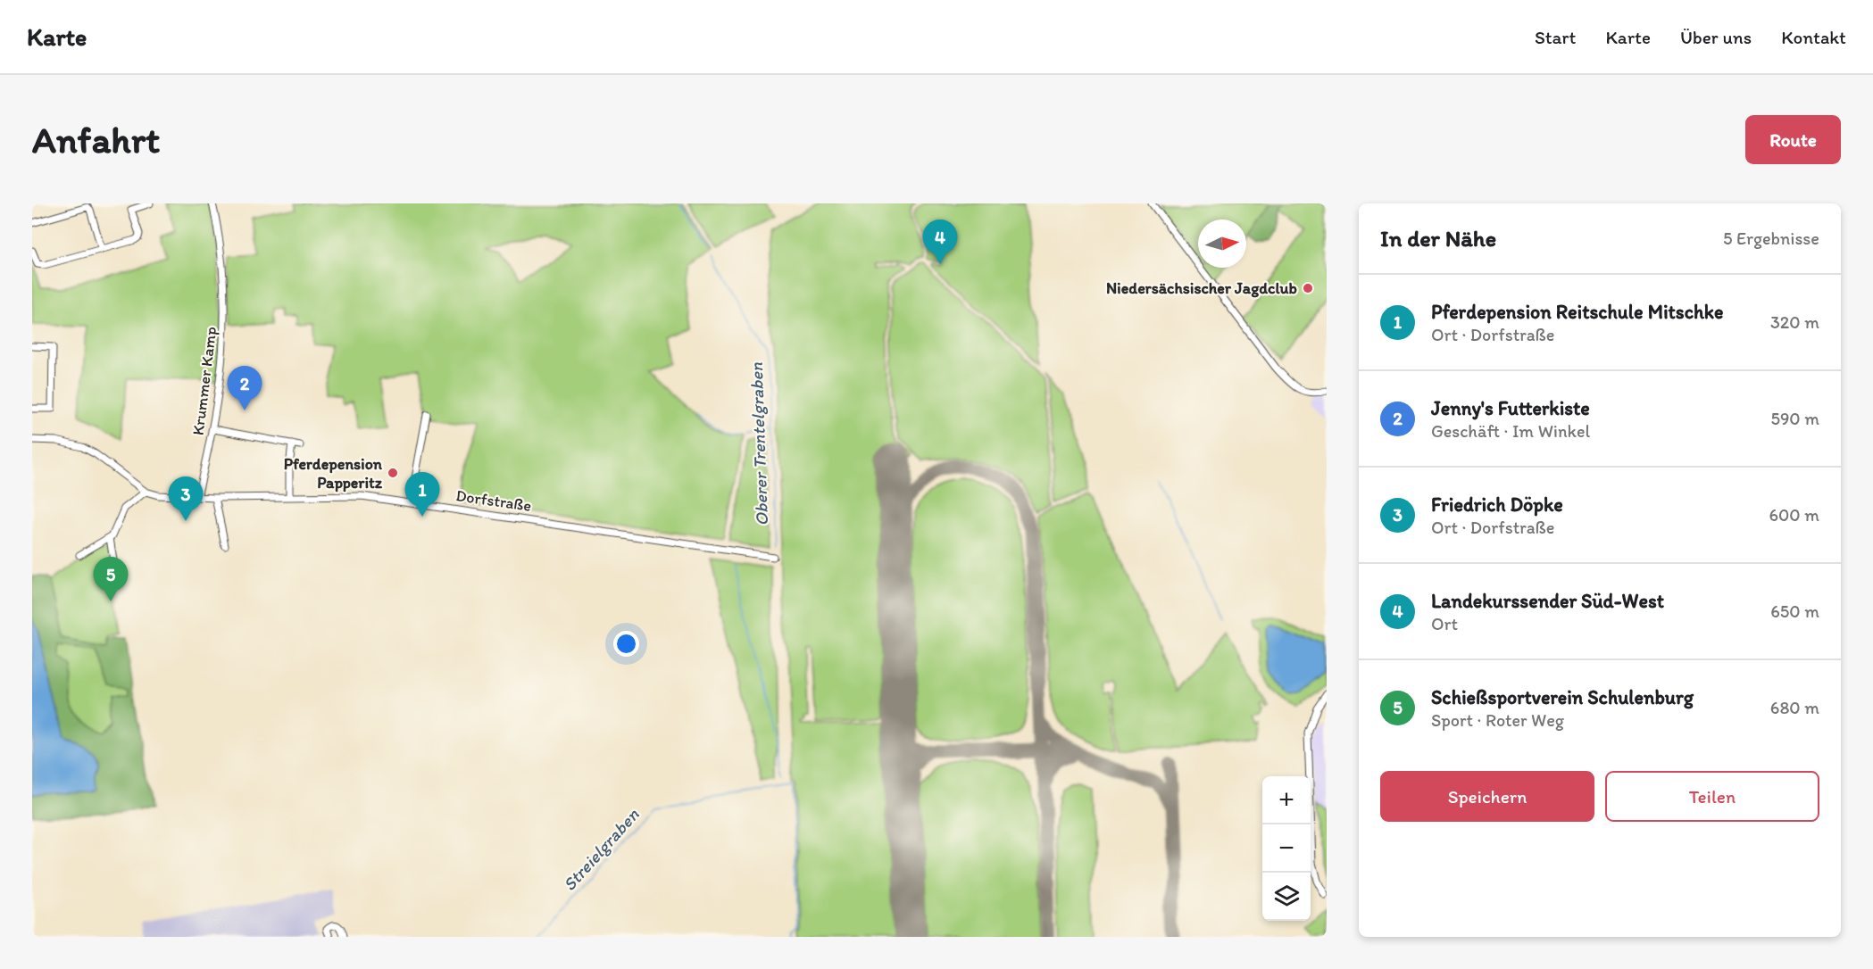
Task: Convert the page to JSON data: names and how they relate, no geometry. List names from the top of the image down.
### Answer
{
  "streets": {
    "street": ["Krummer Kamp", "Dorfstraße"]
  },
  "crossings": [
    ["Krummer Kamp", "Dorfstraße"]
  ],
  "water": ["Oberer Trentelgraben", "Streielgraben"],
  "places": ["Niedersächsischer Jagdclub", "Pferdepension Papperitz"],
  "north": "right",
  "page": {
    "header": "Karte",
    "nav": [
      "Start",
      "Karte",
      "Über uns",
      "Kontakt"
    ],
    "buttons": [
      "Route",
      ["Speichern", "Teilen"]
    ],
    "title": "Anfahrt",
    "heading": ["In der Nähe", "5 Ergebnisse"],
    "pins": [
      "4",
      "2",
      "1",
      "3",
      "5"
    ],
    "list": [
      {
        "mark": "1",
        "name": "Pferdepension Reitschule Mitschke",
        "note": "Ort · Dorfstraße",
        "value": "320 m"
      },
      {
        "mark": "2",
        "name": "Jenny's Futterkiste",
        "note": "Geschäft · Im Winkel",
        "value": "590 m"
      },
      {
        "mark": "3",
        "name": "Friedrich Döpke",
        "note": "Ort · Dorfstraße",
        "value": "600 m"
      },
      {
        "mark": "4",
        "name": "Landekurssender Süd-West",
        "note": "Ort",
        "value": "650 m"
      },
      {
        "mark": "5",
        "name": "Schießsportverein Schulenburg",
        "note": "Sport · Roter Weg",
        "value": "680 m"
      }
    ],
    "map_buttons": ["+", "−"]
  }
}
